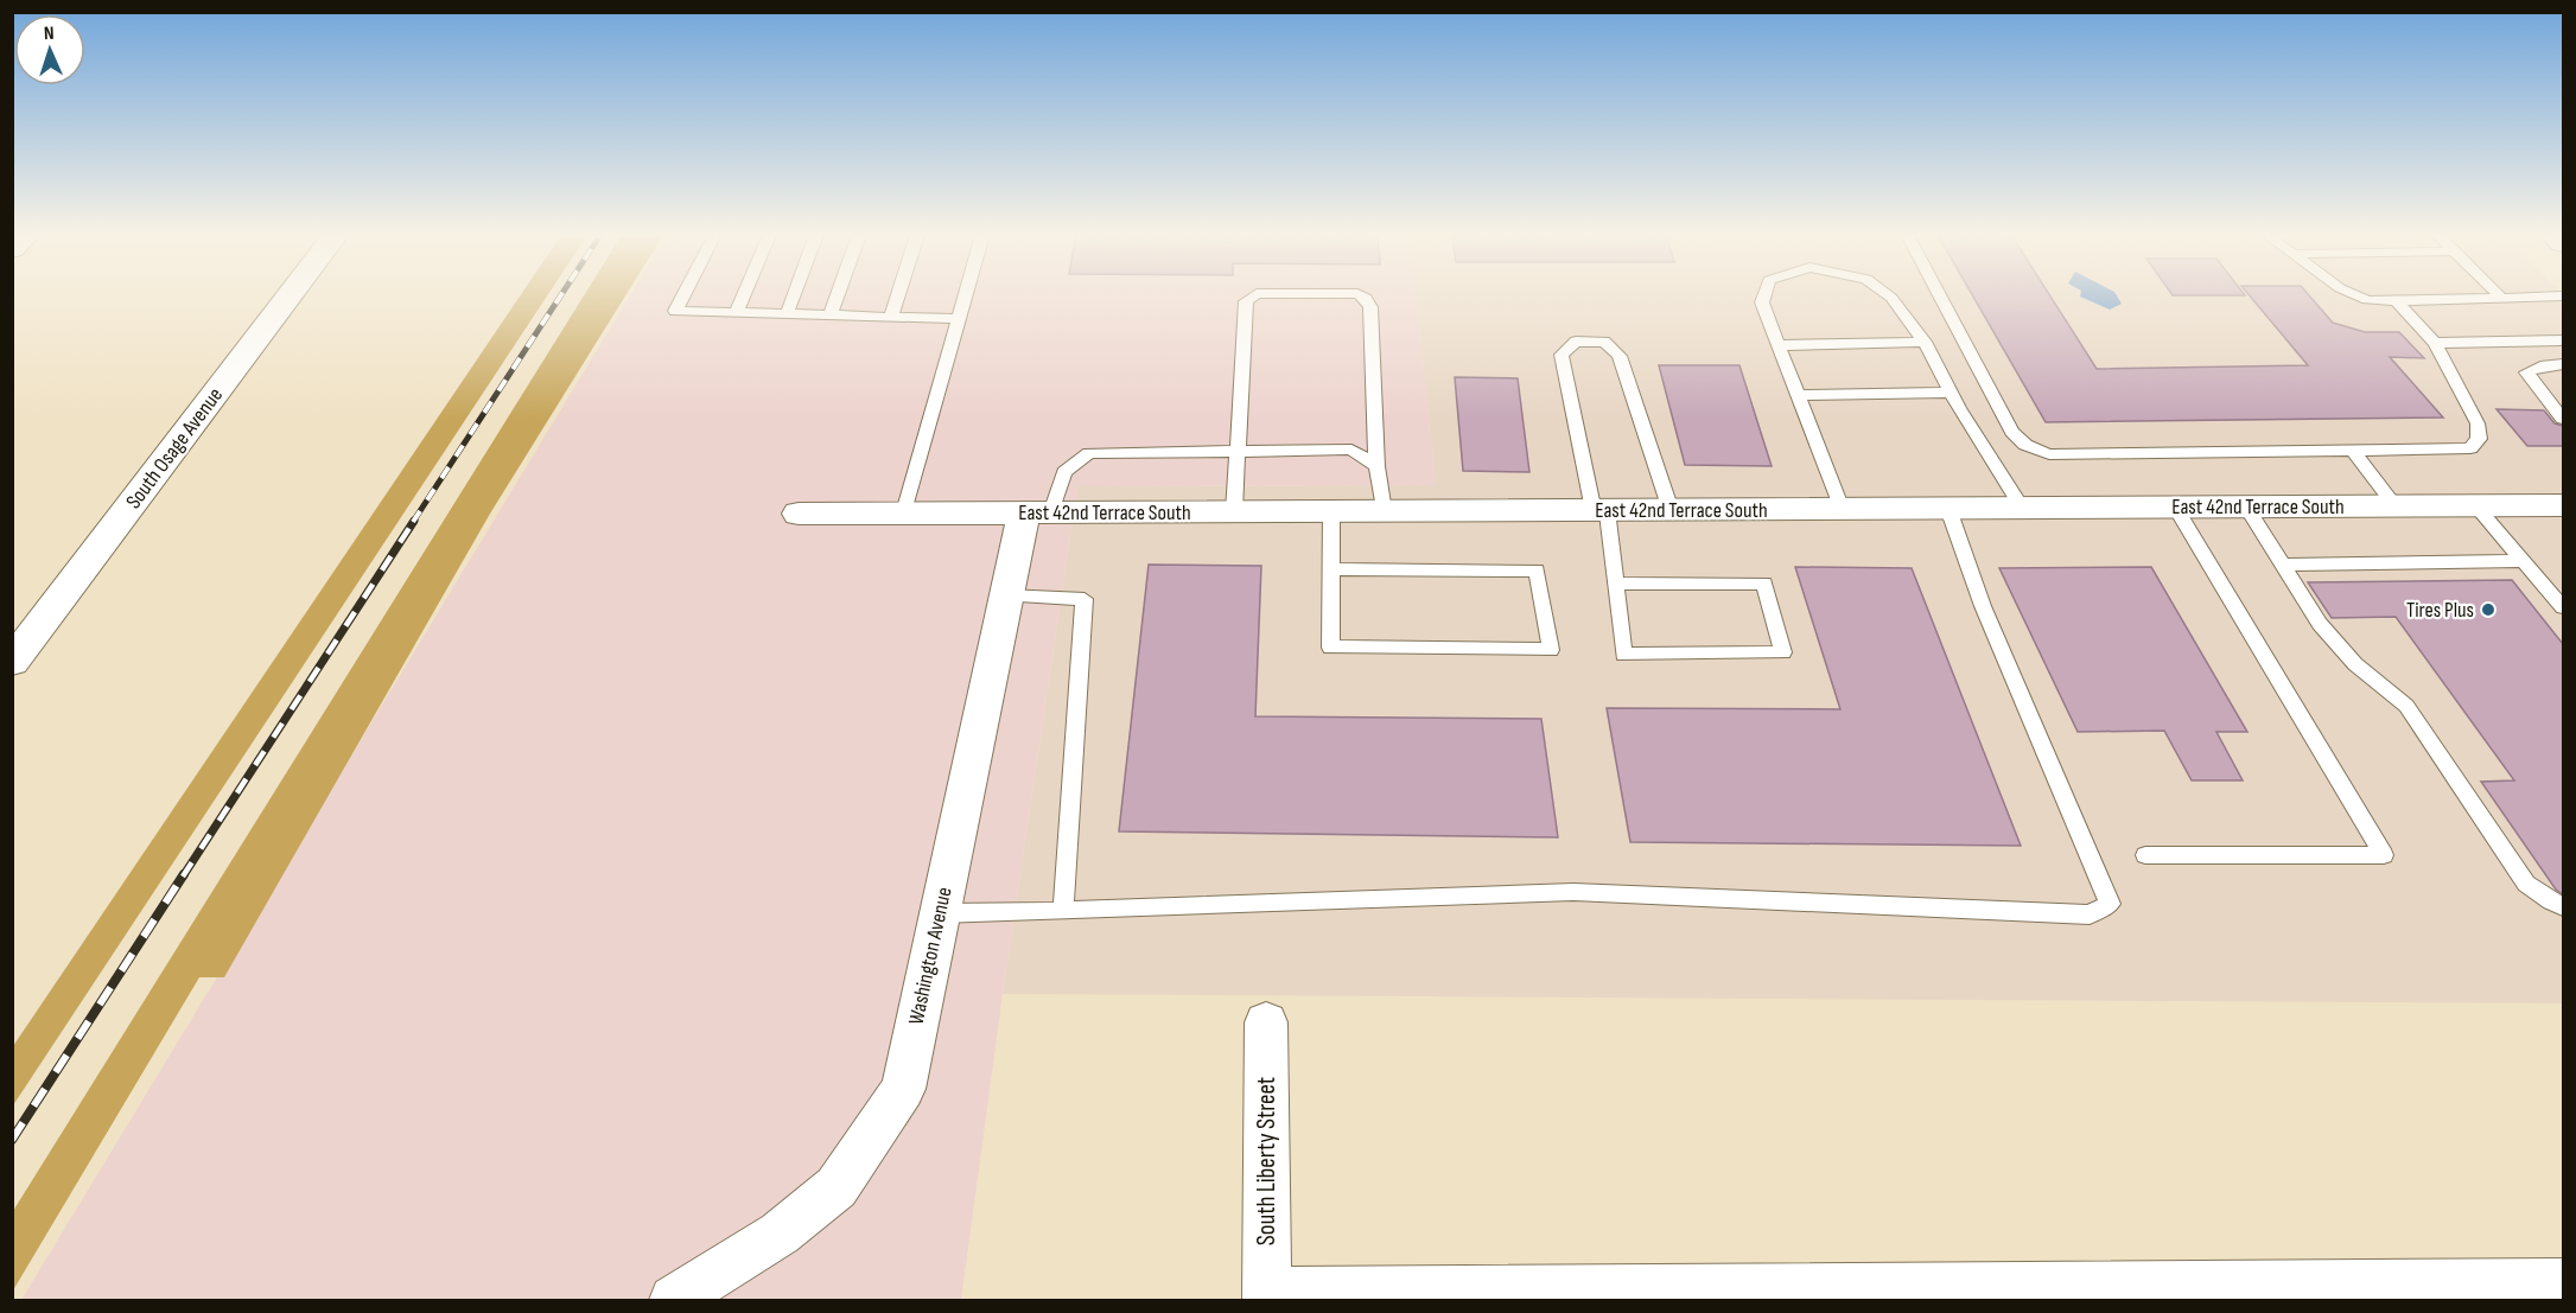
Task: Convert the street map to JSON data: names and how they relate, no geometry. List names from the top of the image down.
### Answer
{
  "streets": {
    "street": [
      "South Osage Avenue",
      "East 42nd Terrace South",
      "Washington Avenue",
      "South Liberty Street"
    ]
  },
  "crossings": [
    ["East 42nd Terrace South", "Washington Avenue"]
  ],
  "places": ["Tires Plus"],
  "north": "top"
}
